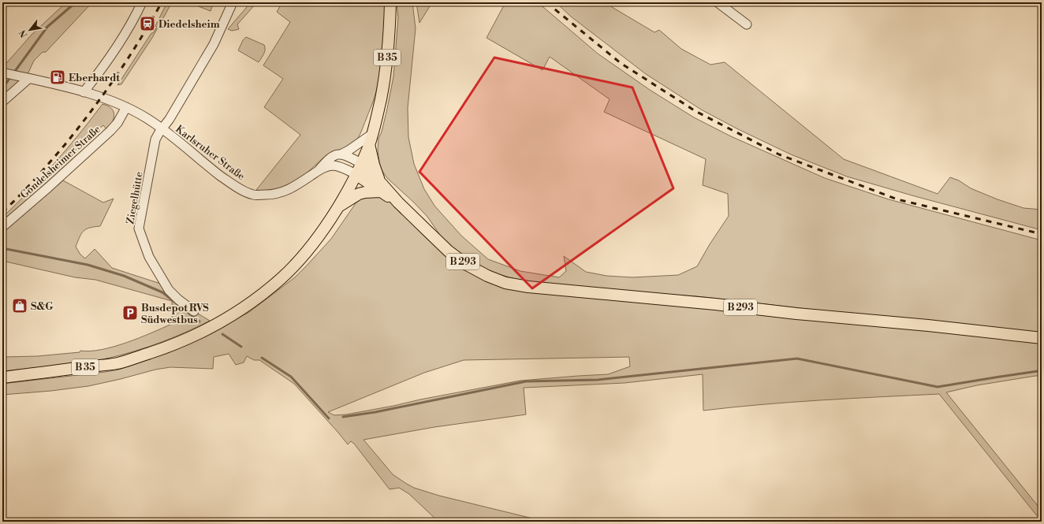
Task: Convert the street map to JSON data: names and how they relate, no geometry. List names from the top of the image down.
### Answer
{
  "streets": {
    "main road": ["B 35", "B 293"],
    "street": ["Karlsruher Straße", "Gondelsheimer Straße", "Ziegelhütte"]
  },
  "crossings": [
    ["B 35", "Karlsruher Straße"],
    ["B 35", "B 293"],
    ["Karlsruher Straße", "Gondelsheimer Straße"],
    ["Karlsruher Straße", "Ziegelhütte"],
    ["Karlsruher Straße", "B 293"]
  ],
  "places": {
    "station": ["Diedelsheim"],
    "fuel station": ["Eberhardt"],
    "shop": ["S&G"],
    "parking": ["Busdepot RVS Südwestbus"]
  },
  "north": "bottom left"
}
